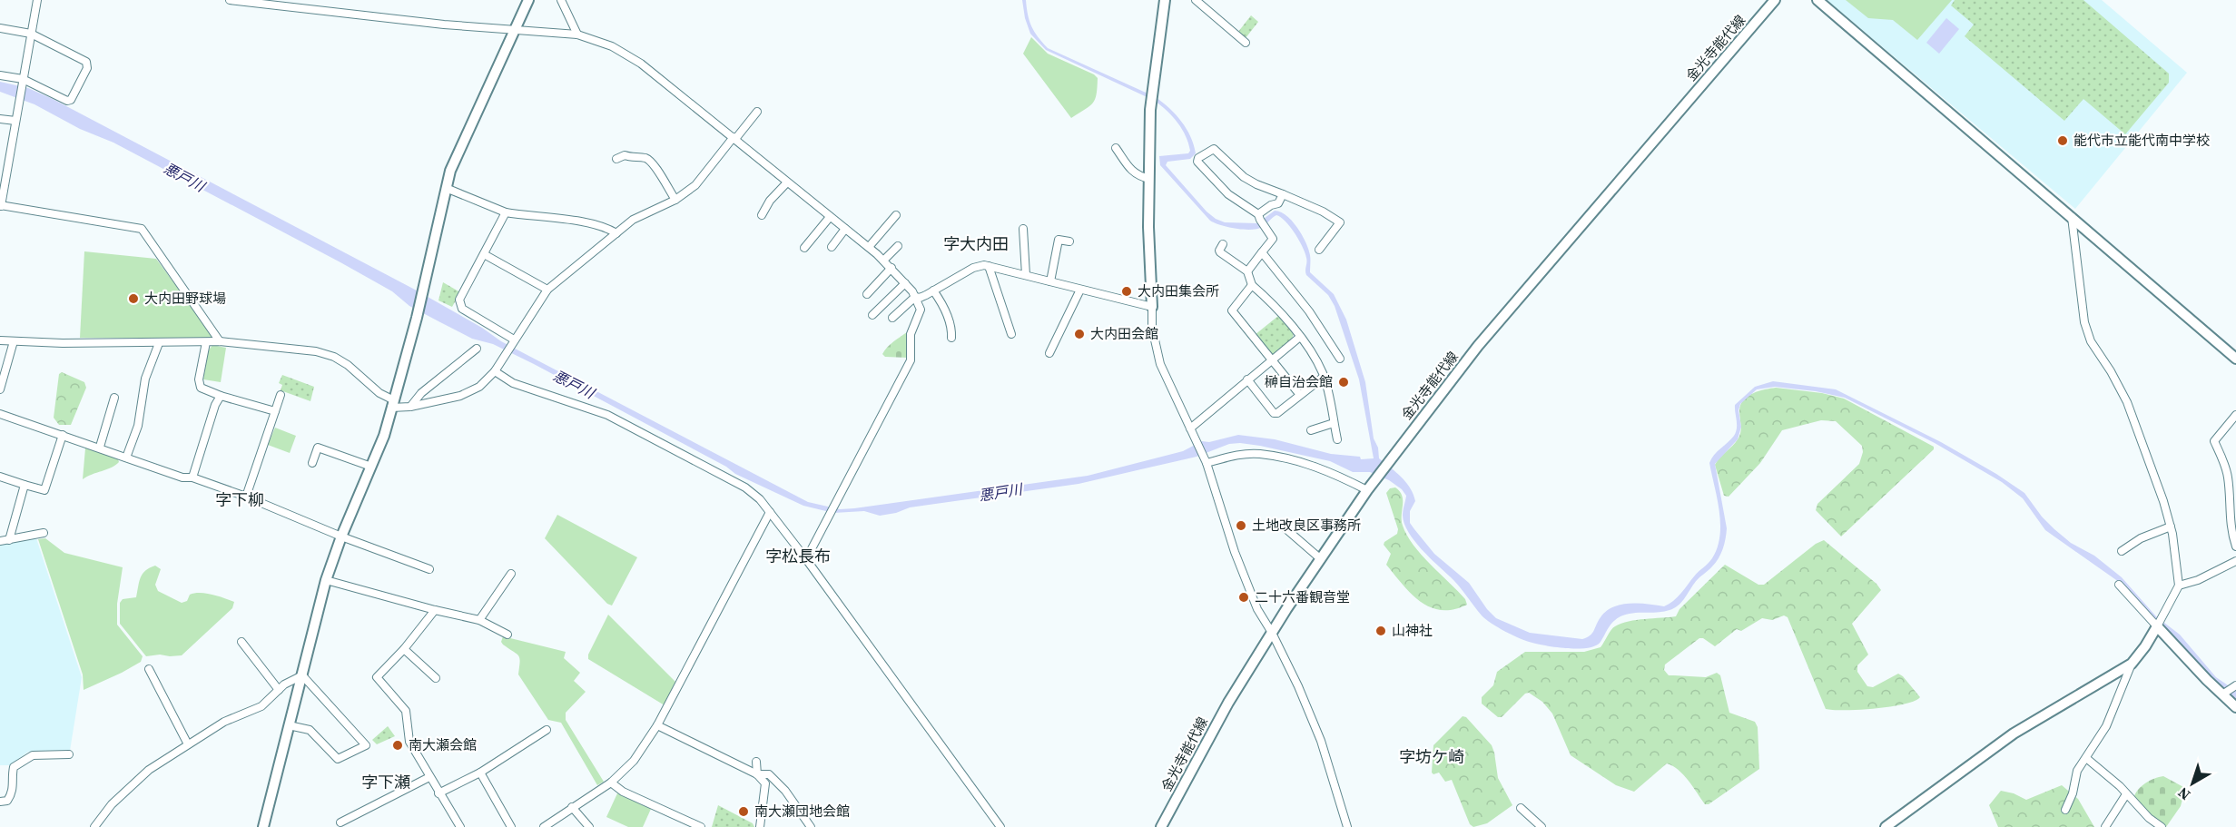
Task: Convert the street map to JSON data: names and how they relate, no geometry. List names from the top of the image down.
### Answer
{
  "streets": {
    "street": ["金光寺能代線"]
  },
  "districts": [
    "字大内田",
    "字下柳",
    "字松長布",
    "字坊ケ崎",
    "字下瀬"
  ],
  "water": ["悪戸川"],
  "places": [
    "能代市立能代南中学校",
    "大内田集会所",
    "大内田野球場",
    "大内田会館",
    "榊自治会館",
    "土地改良区事務所",
    "二十六番観音堂",
    "山神社",
    "南大瀬会館",
    "南大瀬団地会館"
  ],
  "north": "bottom left"
}
